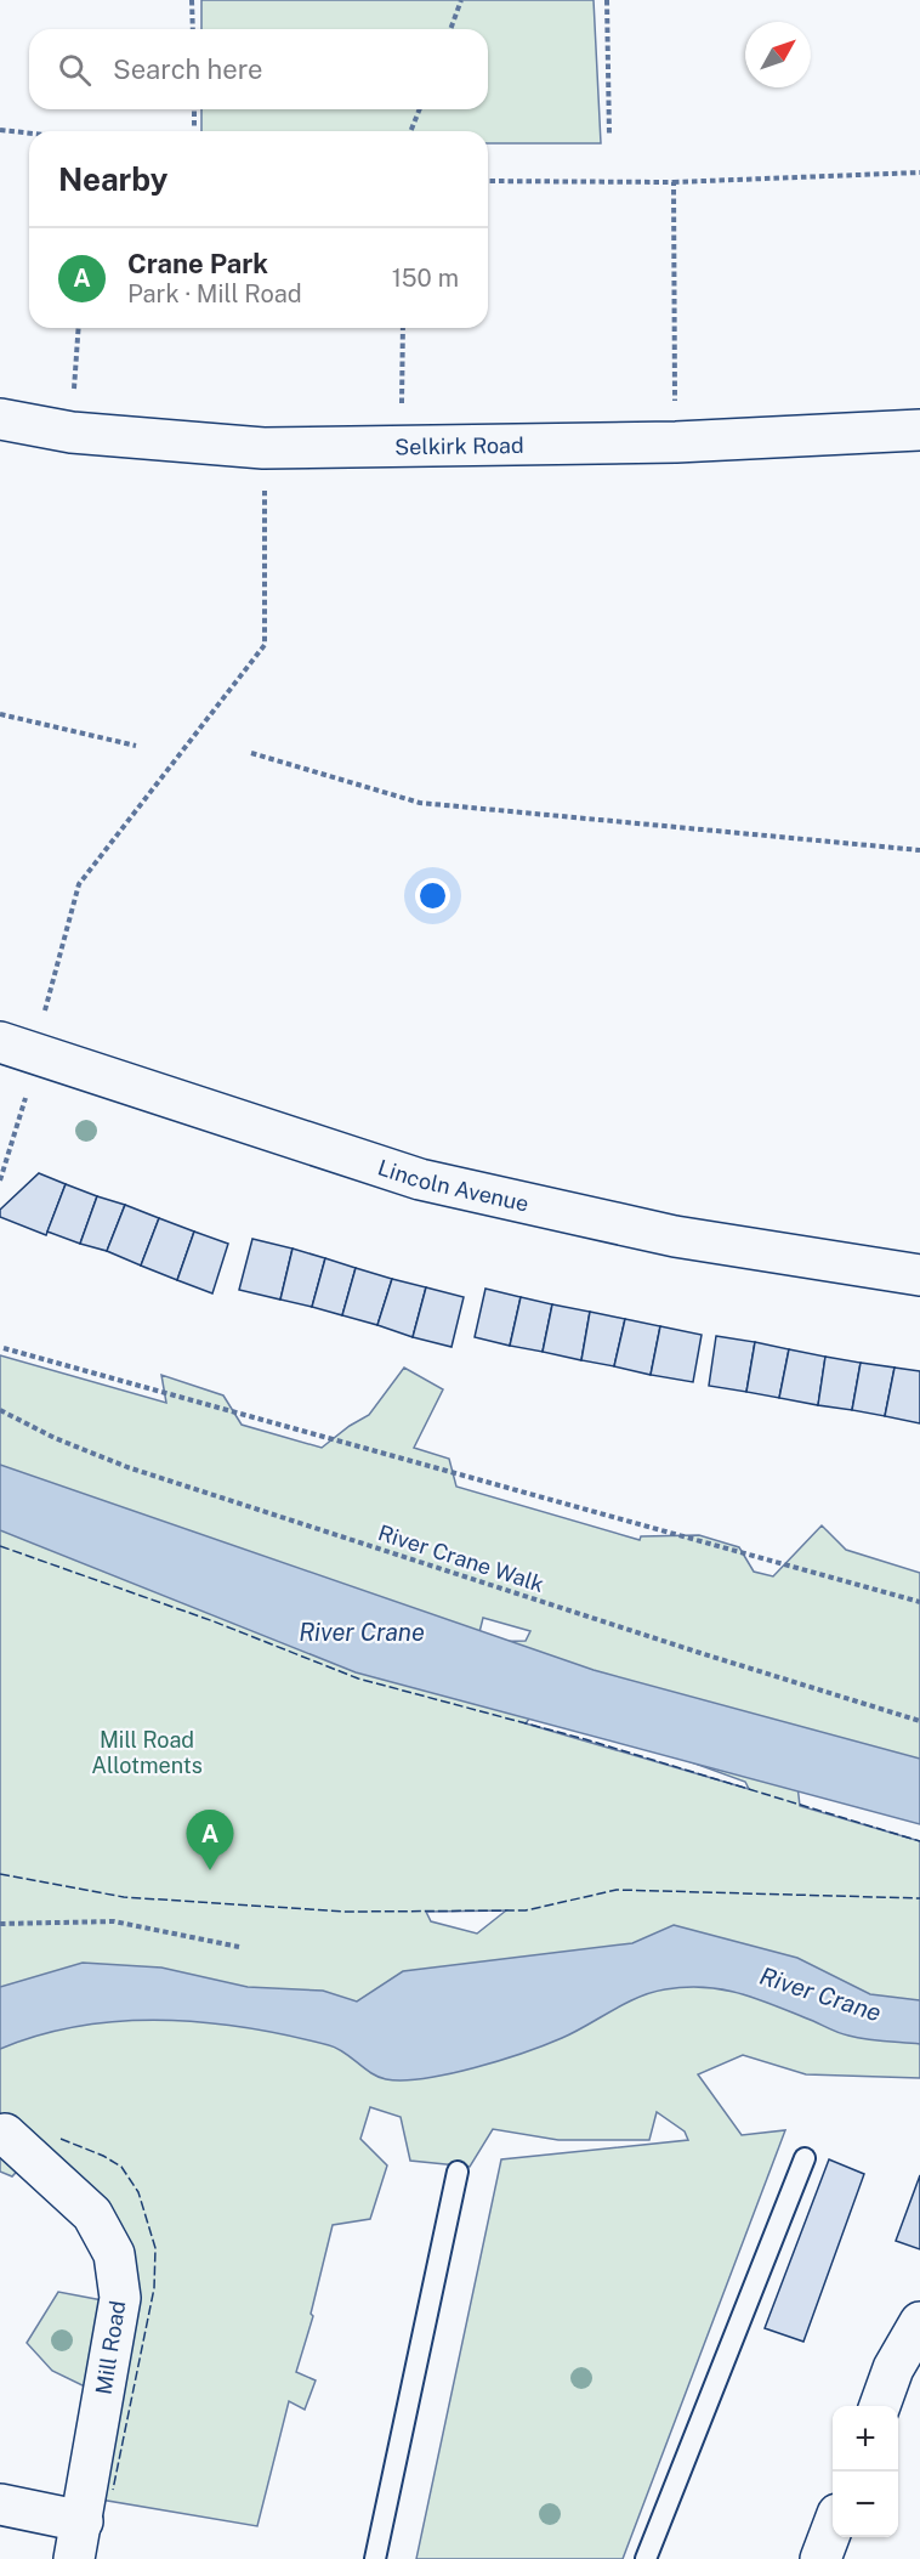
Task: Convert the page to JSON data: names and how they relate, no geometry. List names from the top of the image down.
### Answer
{
  "streets": {
    "street": ["Selkirk Road", "Lincoln Avenue", "Mill Road"],
    "path": ["River Crane Walk"]
  },
  "water": ["River Crane"],
  "parks": ["Mill Road Allotments"],
  "north": "top right",
  "page": {
    "search": "Search here",
    "heading": "Nearby",
    "list": [
      {
        "mark": "A",
        "name": "Crane Park",
        "note": "Park · Mill Road",
        "value": "150 m"
      }
    ],
    "pins": "A",
    "map_buttons": ["+", "−"]
  }
}
